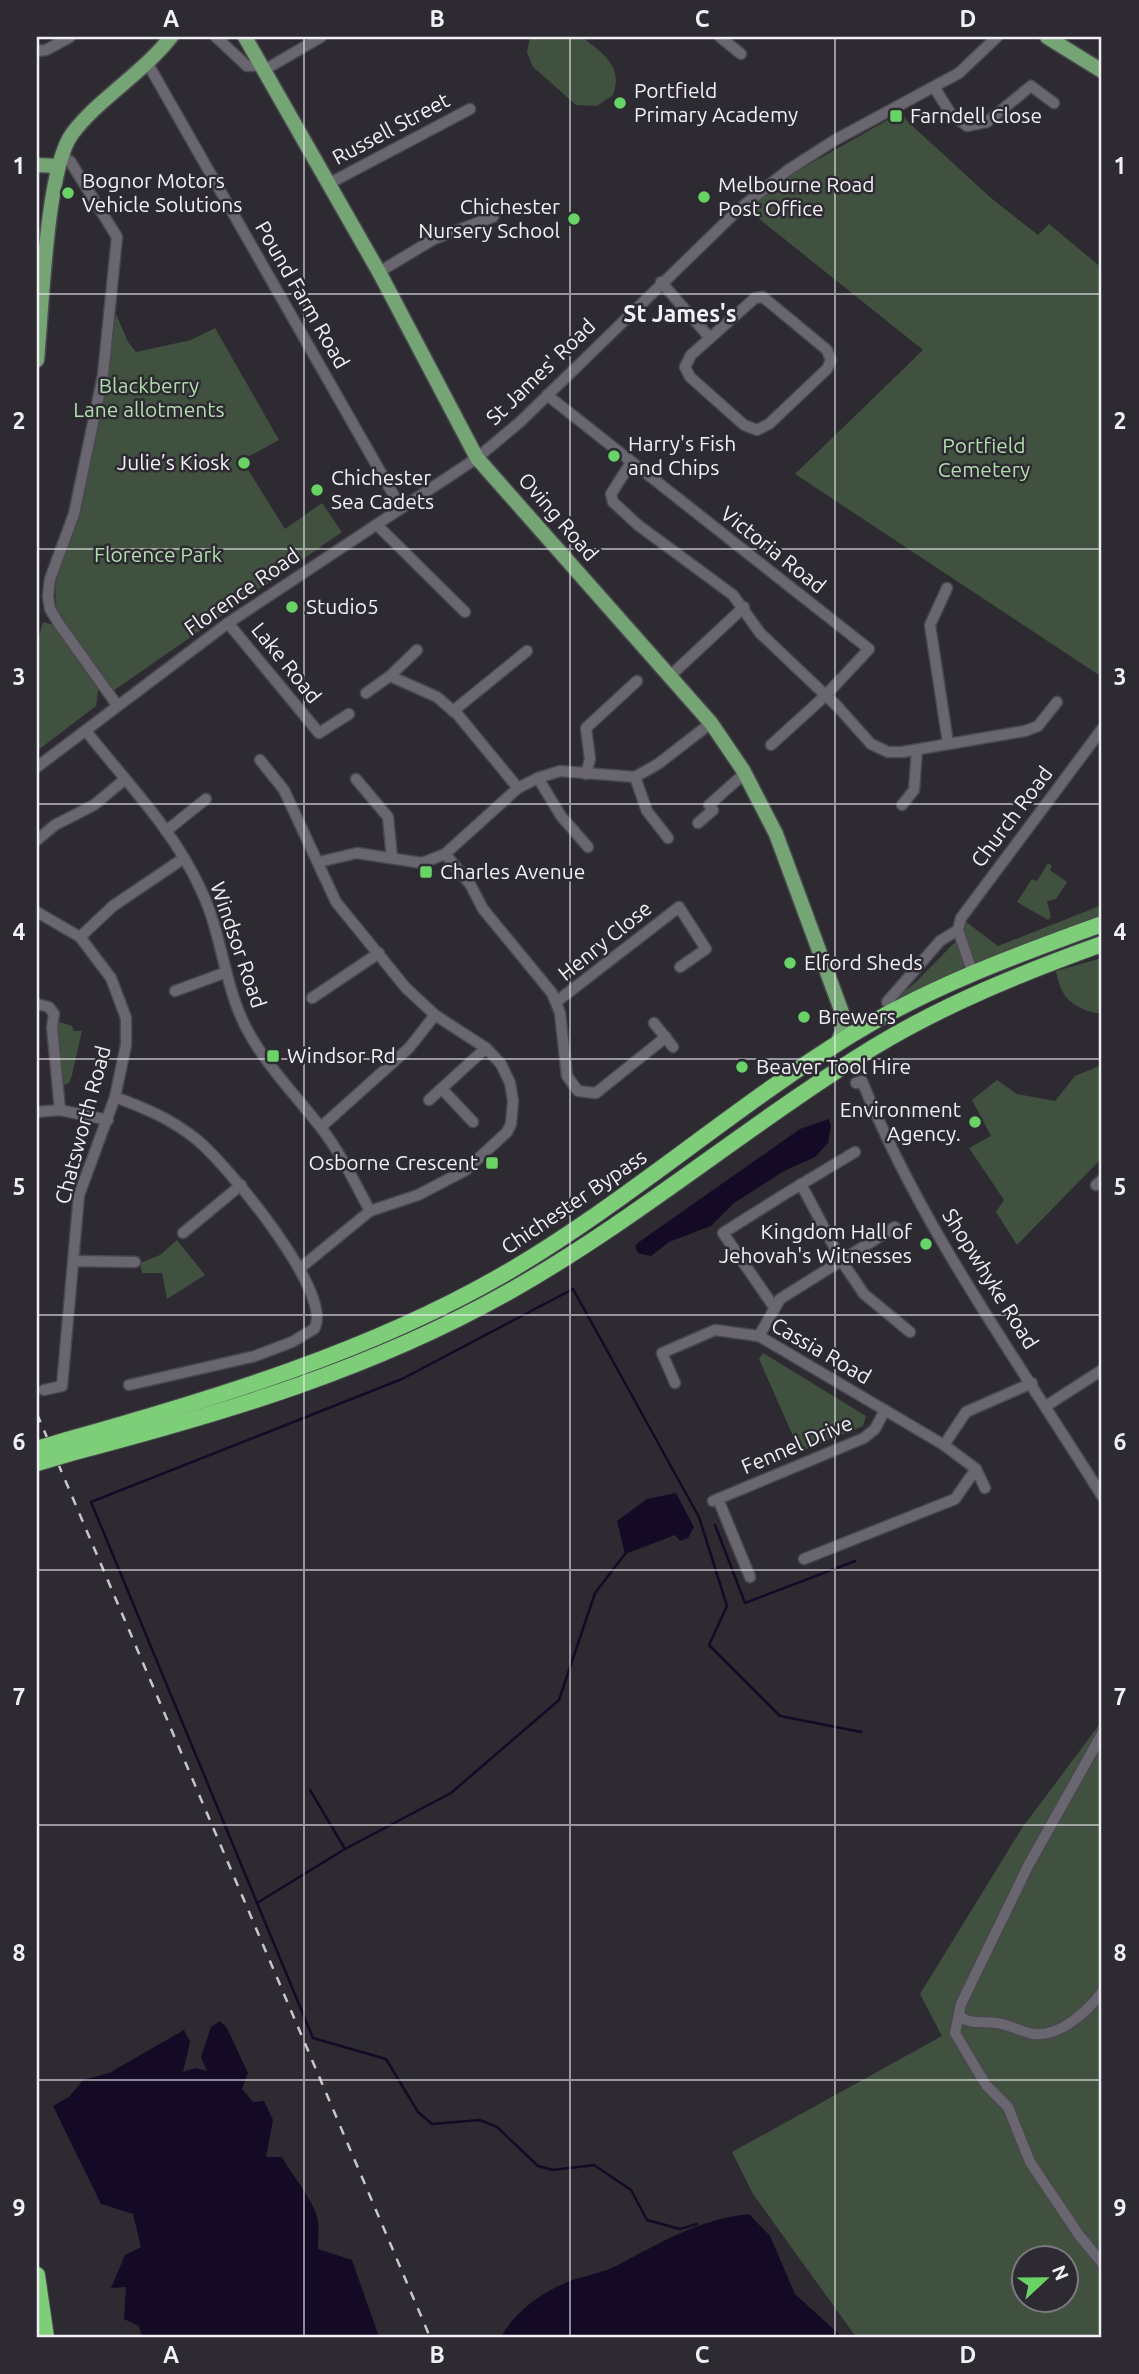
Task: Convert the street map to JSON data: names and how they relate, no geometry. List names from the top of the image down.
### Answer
{
  "streets": {
    "highway": ["Chichester Bypass"],
    "main road": ["Oving Road"],
    "street": [
      "Russell Street",
      "Pound Farm Road",
      "St James' Road",
      "Victoria Road",
      "Florence Road",
      "Lake Road",
      "Church Road",
      "Henry Close",
      "Windsor Road",
      "Chatsworth Road",
      "Shopwhyke Road",
      "Cassia Road",
      "Fennel Drive"
    ]
  },
  "crossings": [
    ["Russell Street", "Oving Road"],
    ["Pound Farm Road", "Florence Road"],
    ["St James' Road", "Oving Road"],
    ["St James' Road", "Victoria Road"],
    ["St James' Road", "Florence Road"],
    ["Oving Road", "Florence Road"],
    ["Florence Road", "Lake Road"],
    ["Florence Road", "Windsor Road"],
    ["Cassia Road", "Fennel Drive"]
  ],
  "districts": ["St James's"],
  "parks": ["Blackberry Lane allotments", "Portfield Cemetery", "Florence Park"],
  "places": {
    "other": [
      "Portfield Primary Academy",
      "Bognor Motors Vehicle Solutions",
      "Melbourne Road Post Office",
      "Chichester Nursery School",
      "Harry's Fish and Chips",
      "Julie’s Kiosk",
      "Chichester Sea Cadets",
      "Studio5",
      "Elford Sheds",
      "Brewers",
      "Beaver Tool Hire",
      "Environment Agency.",
      "Kingdom Hall of Jehovah's Witnesses"
    ],
    "transit": [
      "Farndell Close",
      "Charles Avenue",
      "Windsor Rd",
      "Osborne Crescent"
    ]
  },
  "north": "right",
  "grid": {
    "columns": [
      "A",
      "B",
      "C",
      "D"
    ],
    "rows": [
      "1",
      "2",
      "3",
      "4",
      "5",
      "6",
      "7",
      "8",
      "9"
    ]
  }
}
